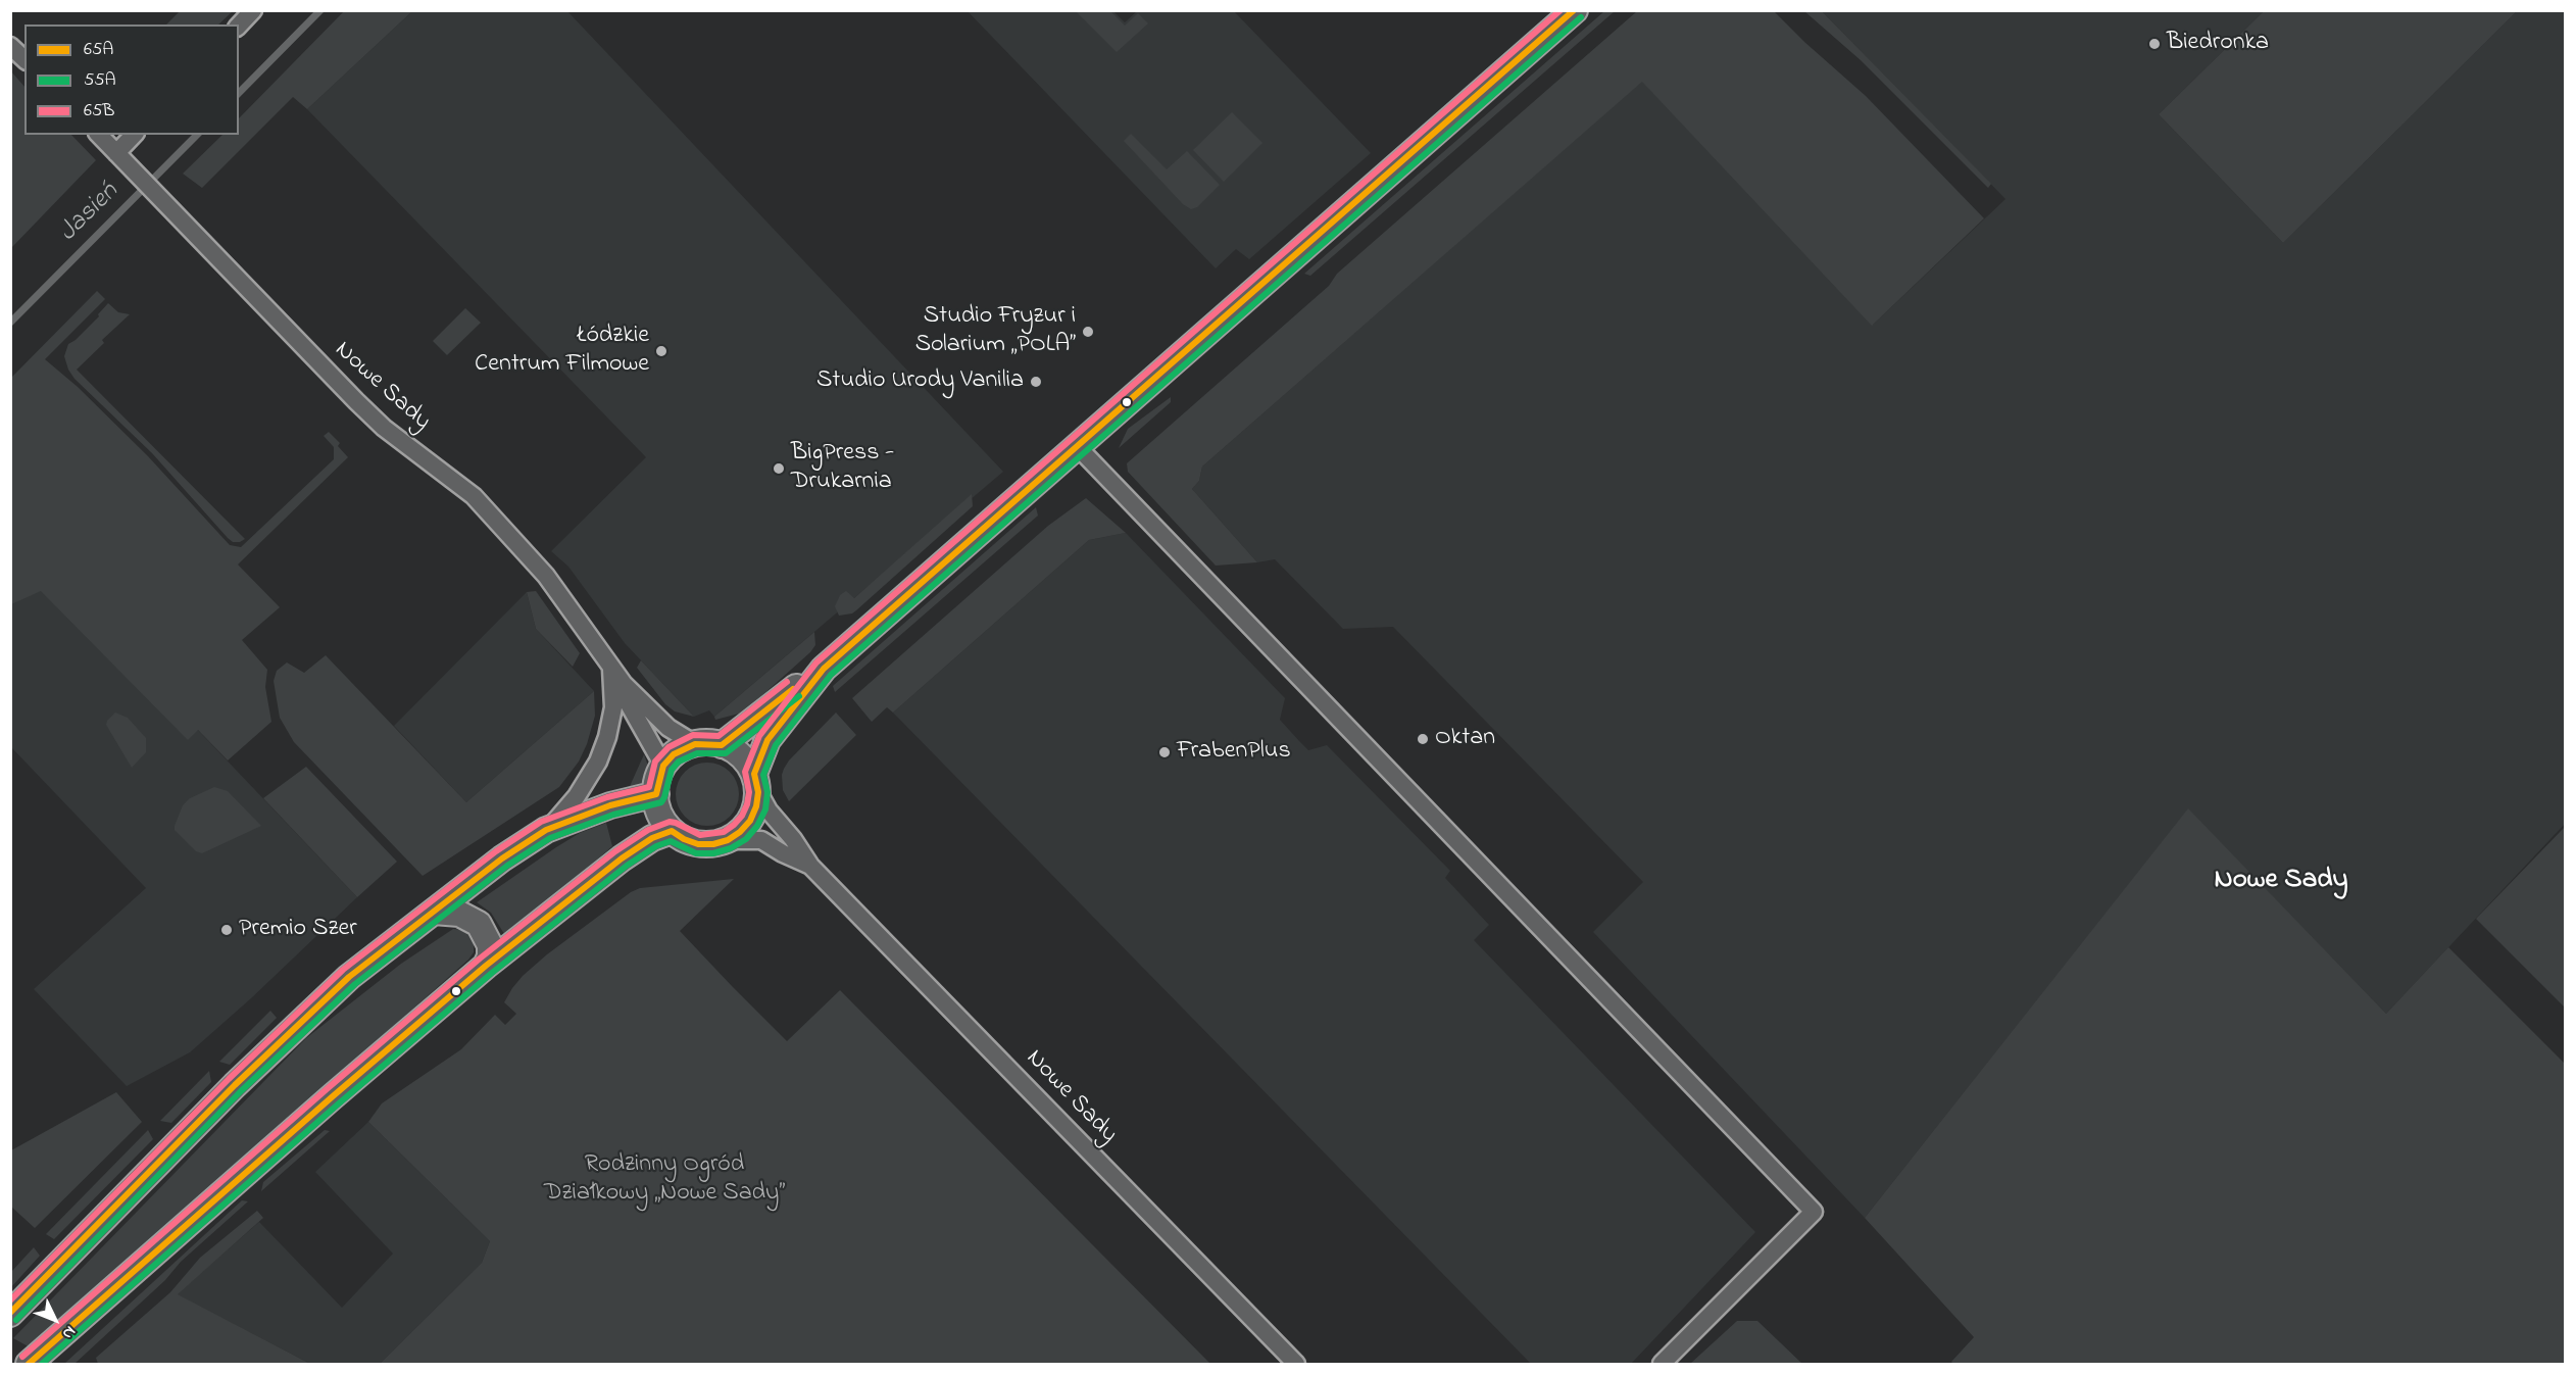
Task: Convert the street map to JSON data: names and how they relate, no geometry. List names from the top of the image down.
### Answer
{
  "streets": {
    "street": ["Nowe Sady"]
  },
  "districts": ["Nowe Sady"],
  "water": ["Jasień"],
  "parks": ["Rodzinny Ogród Działkowy „Nowe Sady”"],
  "places": [
    "Biedronka",
    "Studio Fryzur i Solarium „POLA”",
    "Łódzkie Centrum Filmowe",
    "Studio Urody Vanilia",
    "BigPress - Drukarnia",
    "Oktan",
    "FrabenPlus",
    "Premio Szer"
  ],
  "lines": ["transit line 65A", "transit line 65B", "transit line 55A"],
  "legend": ["65A", "55A", "65B"],
  "north": "bottom right"
}
